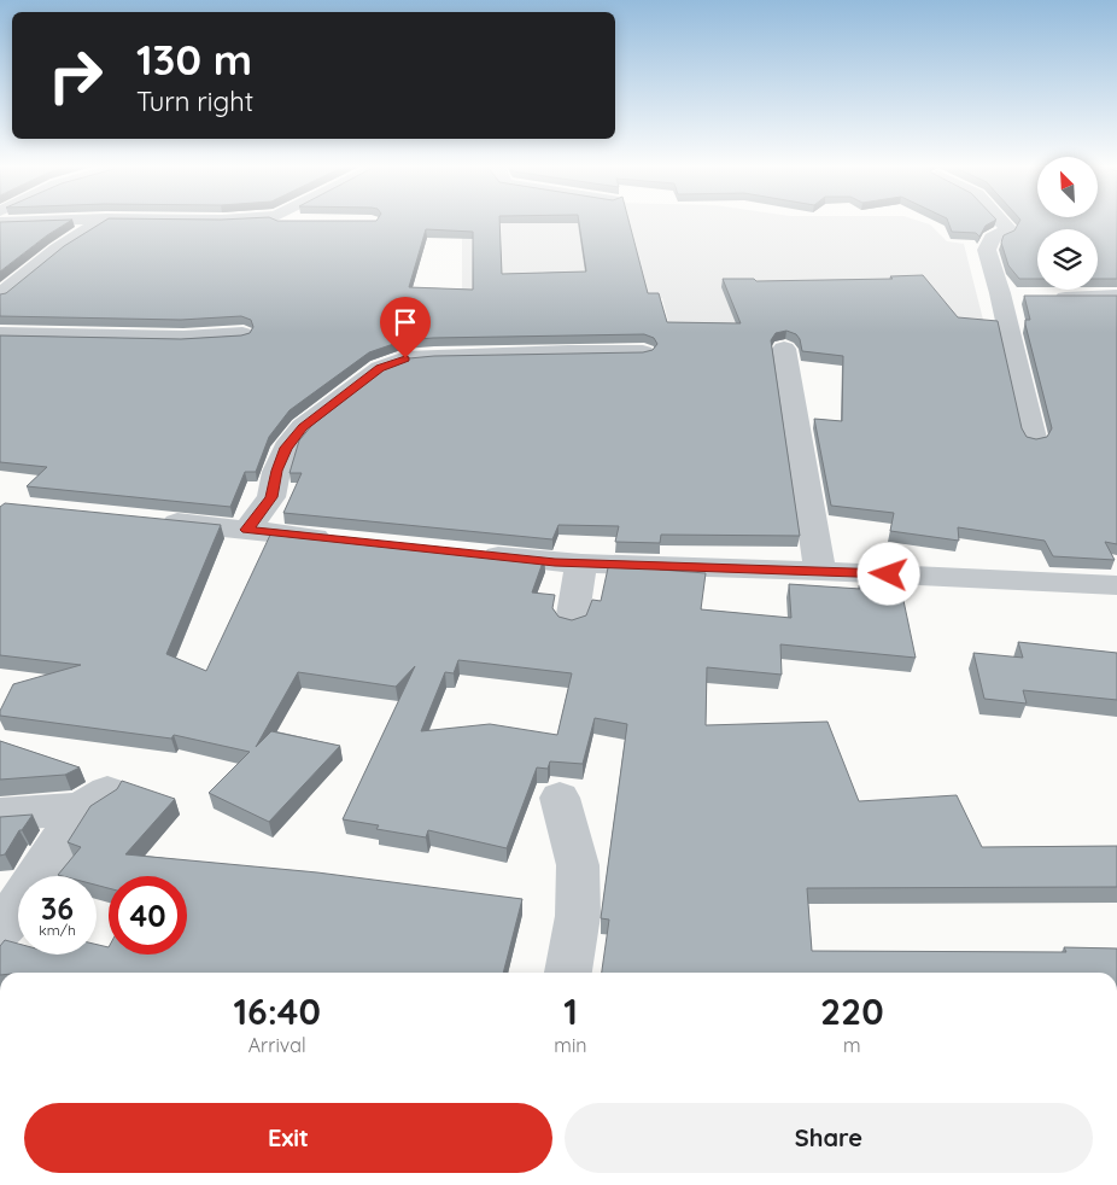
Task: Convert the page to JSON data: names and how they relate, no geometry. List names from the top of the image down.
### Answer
{
  "north": "top left",
  "page": {
    "turn": ["130 m", "Turn right"],
    "speed": "36 km/h",
    "limit": "40",
    "eta": [
      "16:40",
      "Arrival",
      "1",
      "min",
      "220",
      "m"
    ],
    "buttons": ["Exit", "Share"]
  }
}
